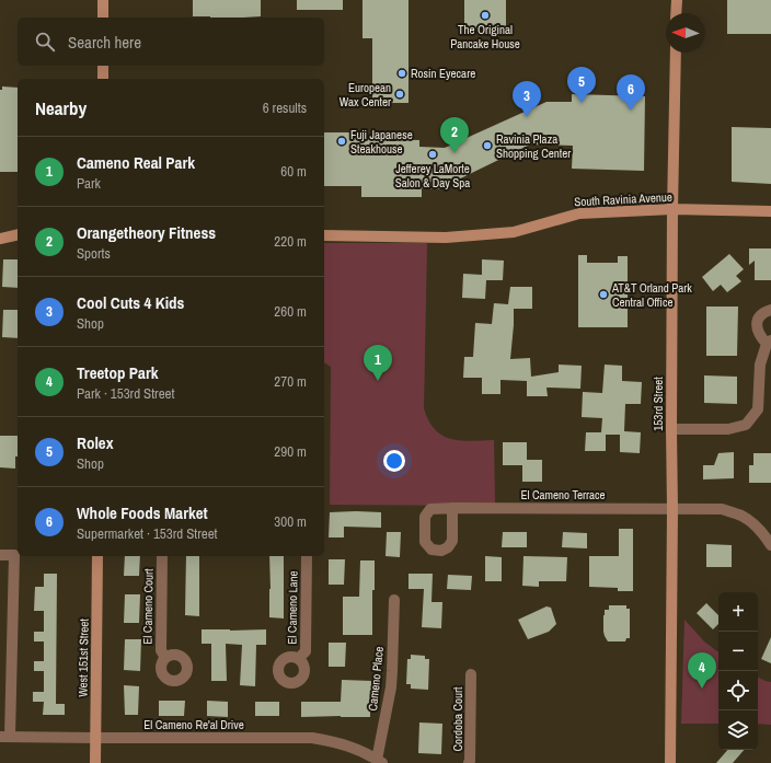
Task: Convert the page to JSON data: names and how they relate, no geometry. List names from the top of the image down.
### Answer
{
  "streets": {
    "street": [
      "South Ravinia Avenue",
      "153rd Street",
      "El Cameno Terrace",
      "El Cameno Court",
      "El Cameno Lane",
      "West 151st Street",
      "Cameno Place",
      "Cordoba Court",
      "El Cameno Re'al Drive"
    ]
  },
  "crossings": [
    ["South Ravinia Avenue", "153rd Street"],
    ["153rd Street", "El Cameno Terrace"],
    ["West 151st Street", "El Cameno Re'al Drive"],
    ["Cameno Place", "El Cameno Re'al Drive"]
  ],
  "places": [
    "The Original Pancake House",
    "Rosin Eyecare",
    "European Wax Center",
    "Fuji Japanese Steakhouse",
    "Ravinia Plaza Shopping Center",
    "Jefferey LaMorte Salon & Day Spa",
    "AT&T Orland Park Central Office"
  ],
  "north": "left",
  "page": {
    "search": "Search here",
    "pins": [
      "5",
      "6",
      "3",
      "2",
      "1",
      "4"
    ],
    "heading": ["Nearby", "6 results"],
    "list": [
      {
        "mark": "1",
        "name": "Cameno Real Park",
        "note": "Park",
        "value": "60 m"
      },
      {
        "mark": "2",
        "name": "Orangetheory Fitness",
        "note": "Sports",
        "value": "220 m"
      },
      {
        "mark": "3",
        "name": "Cool Cuts 4 Kids",
        "note": "Shop",
        "value": "260 m"
      },
      {
        "mark": "4",
        "name": "Treetop Park",
        "note": "Park · 153rd Street",
        "value": "270 m"
      },
      {
        "mark": "5",
        "name": "Rolex",
        "note": "Shop",
        "value": "290 m"
      },
      {
        "mark": "6",
        "name": "Whole Foods Market",
        "note": "Supermarket · 153rd Street",
        "value": "300 m"
      }
    ],
    "map_buttons": ["+", "−"]
  }
}
